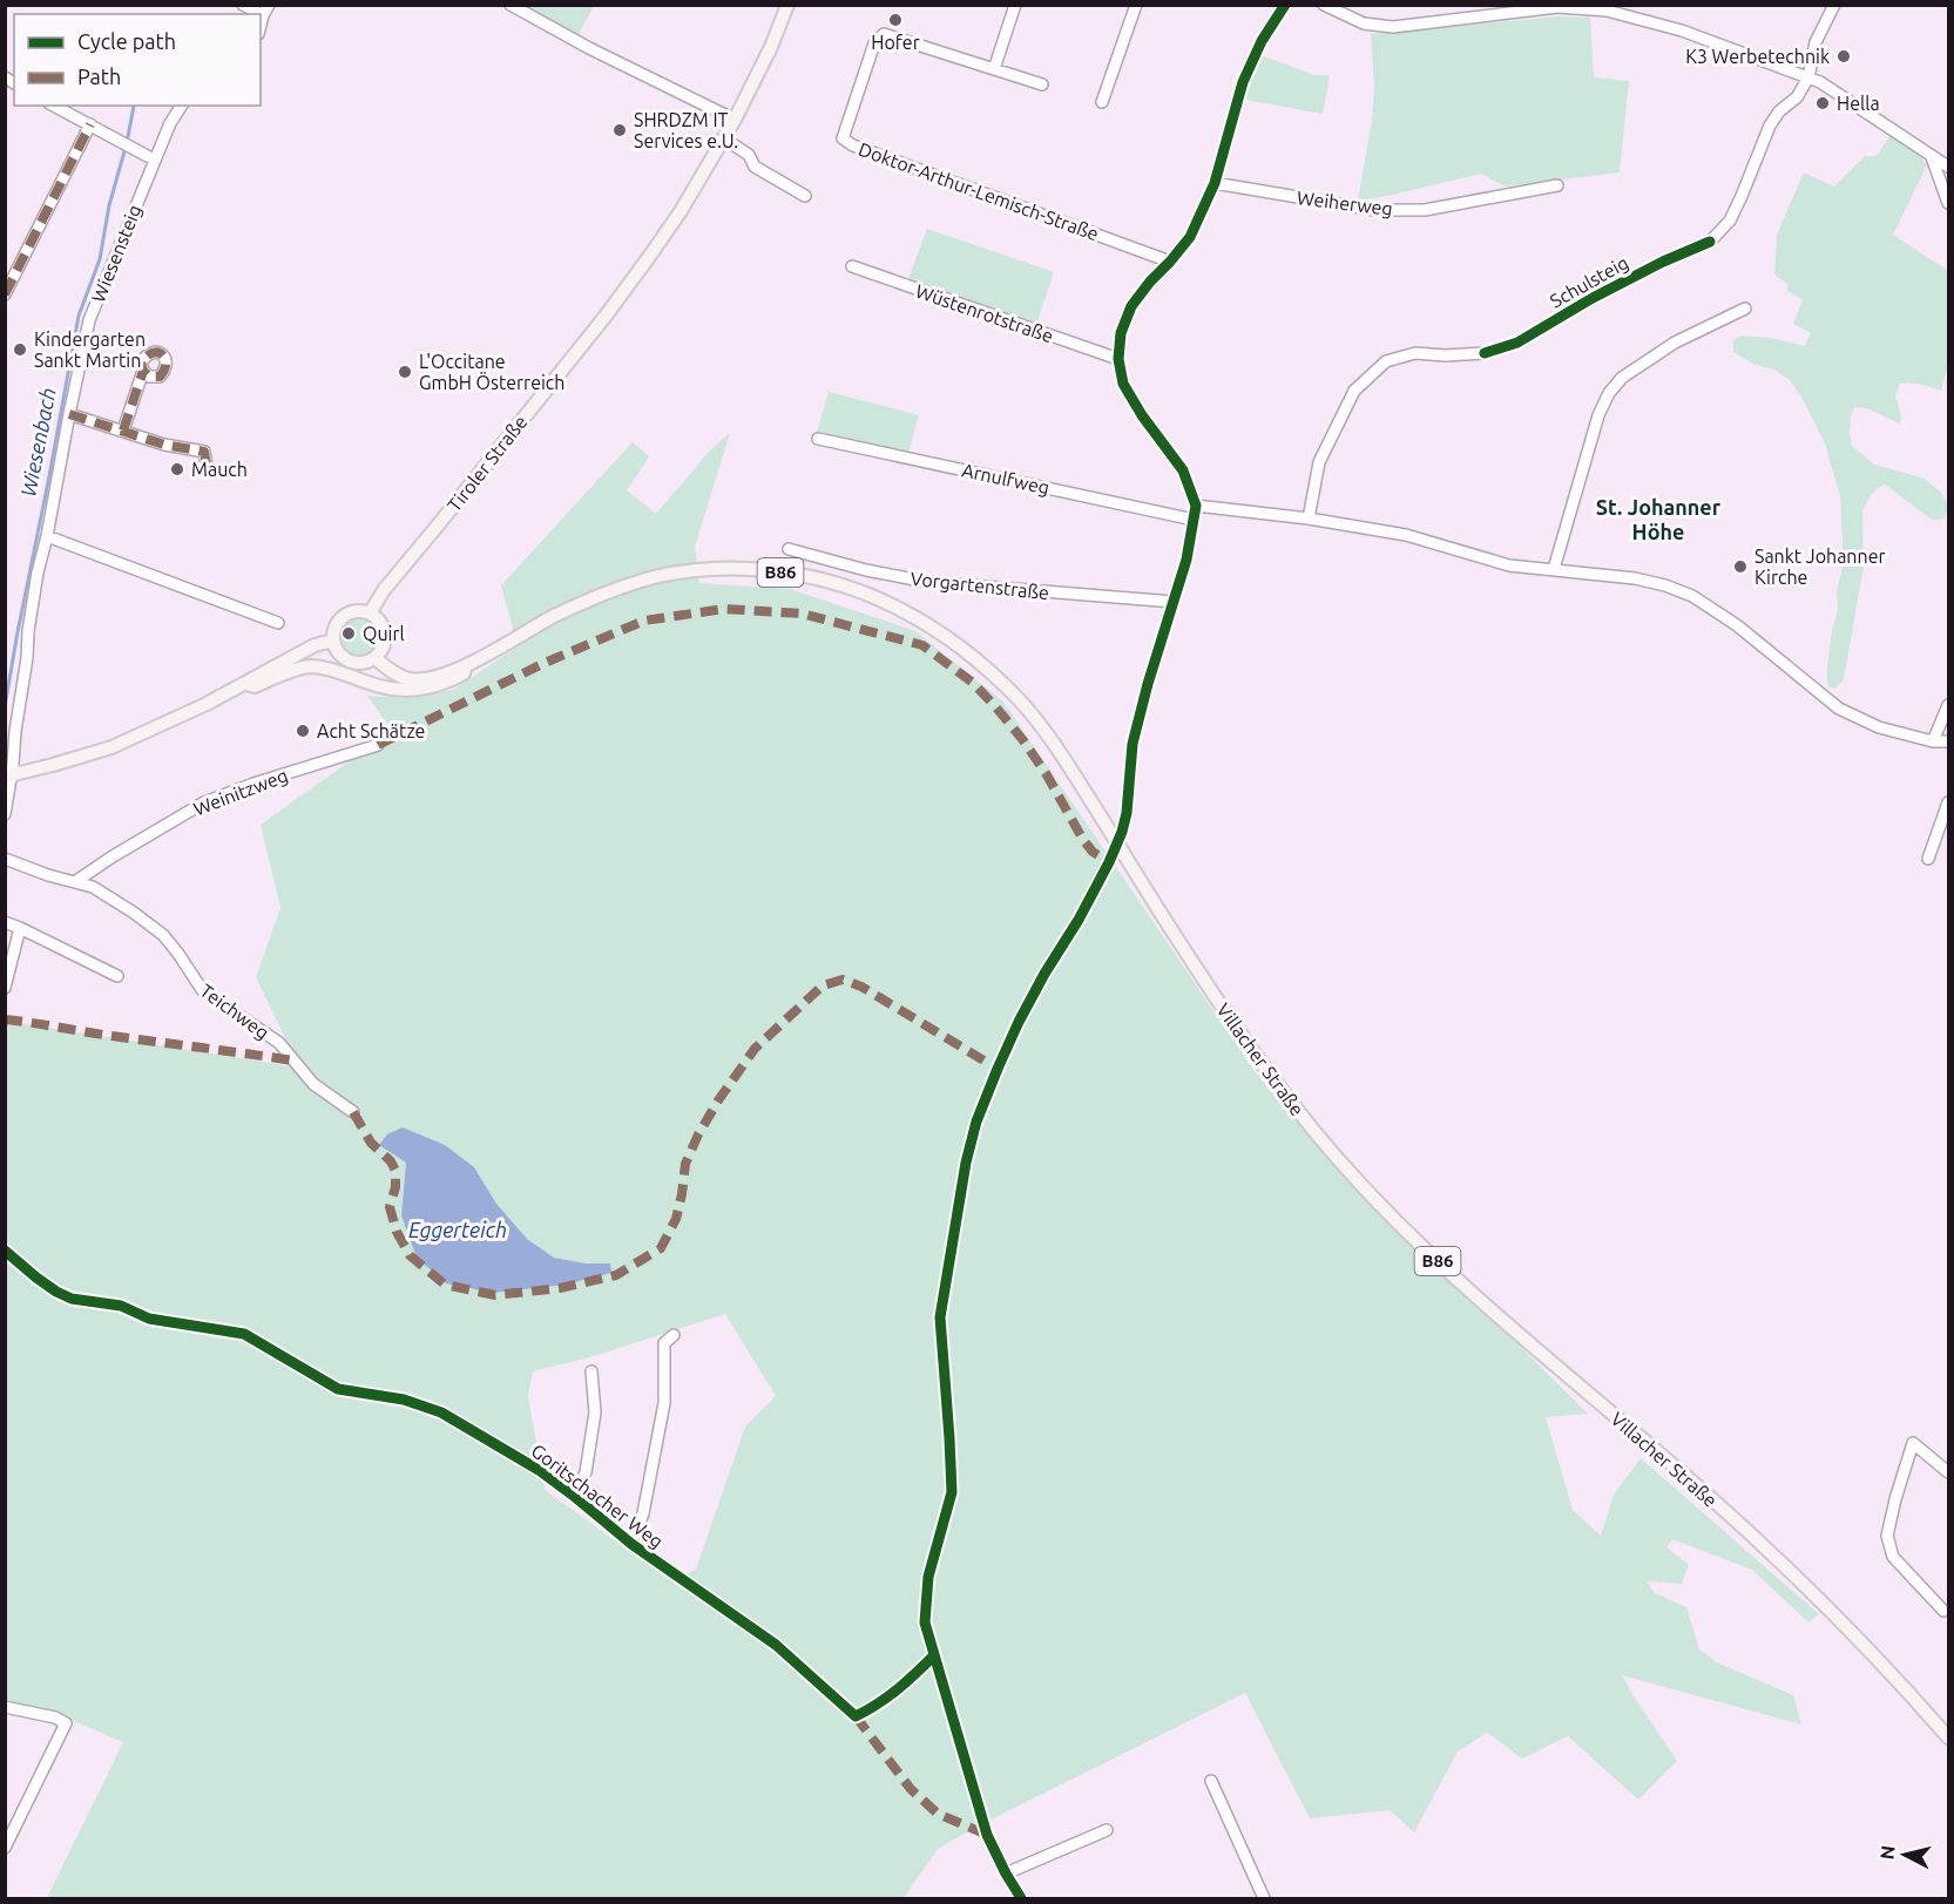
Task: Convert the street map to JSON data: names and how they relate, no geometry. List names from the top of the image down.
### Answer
{
  "streets": {
    "main road": ["Tiroler Straße", "B86", "Villacher Straße"],
    "street": [
      "Doktor-Arthur-Lemisch-Straße",
      "Weiherweg",
      "Wiesensteig",
      "Wüstenrotstraße",
      "Arnulfweg",
      "Vorgartenstraße",
      "Weinitzweg",
      "Teichweg",
      "Goritschacher Weg"
    ],
    "cycle path": ["Schulsteig"]
  },
  "crossings": [
    ["Wiesensteig", "B86"],
    ["Tiroler Straße", "B86"],
    ["B86", "Villacher Straße"],
    ["Weinitzweg", "Teichweg"]
  ],
  "districts": ["St. Johanner Höhe"],
  "water": ["Wiesenbach", "Eggerteich"],
  "places": [
    "Hofer",
    "K3 Werbetechnik",
    "Hella",
    "SHRDZM IT Services e.U.",
    "Kindergarten Sankt Martin",
    "L'Occitane GmbH Österreich",
    "Mauch",
    "Sankt Johanner Kirche",
    "Quirl",
    "Acht Schätze"
  ],
  "legend": ["Cycle path", "Path"],
  "north": "left"
}
